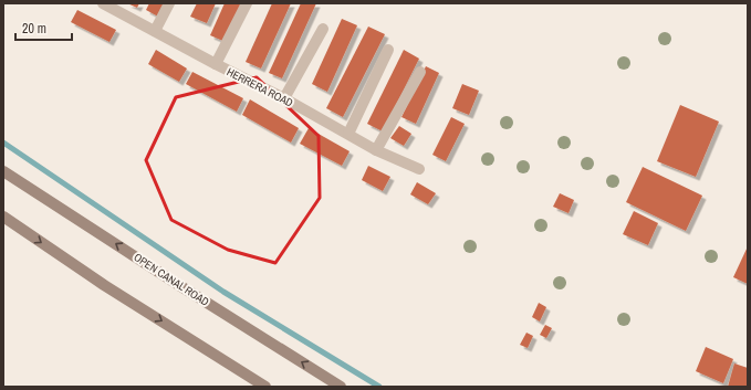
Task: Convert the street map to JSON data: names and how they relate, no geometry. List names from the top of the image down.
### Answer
{
  "streets": {
    "main road": ["OPEN CANAL ROAD"],
    "street": ["HERRERA ROAD"]
  },
  "scale_bar": "20 m"
}
